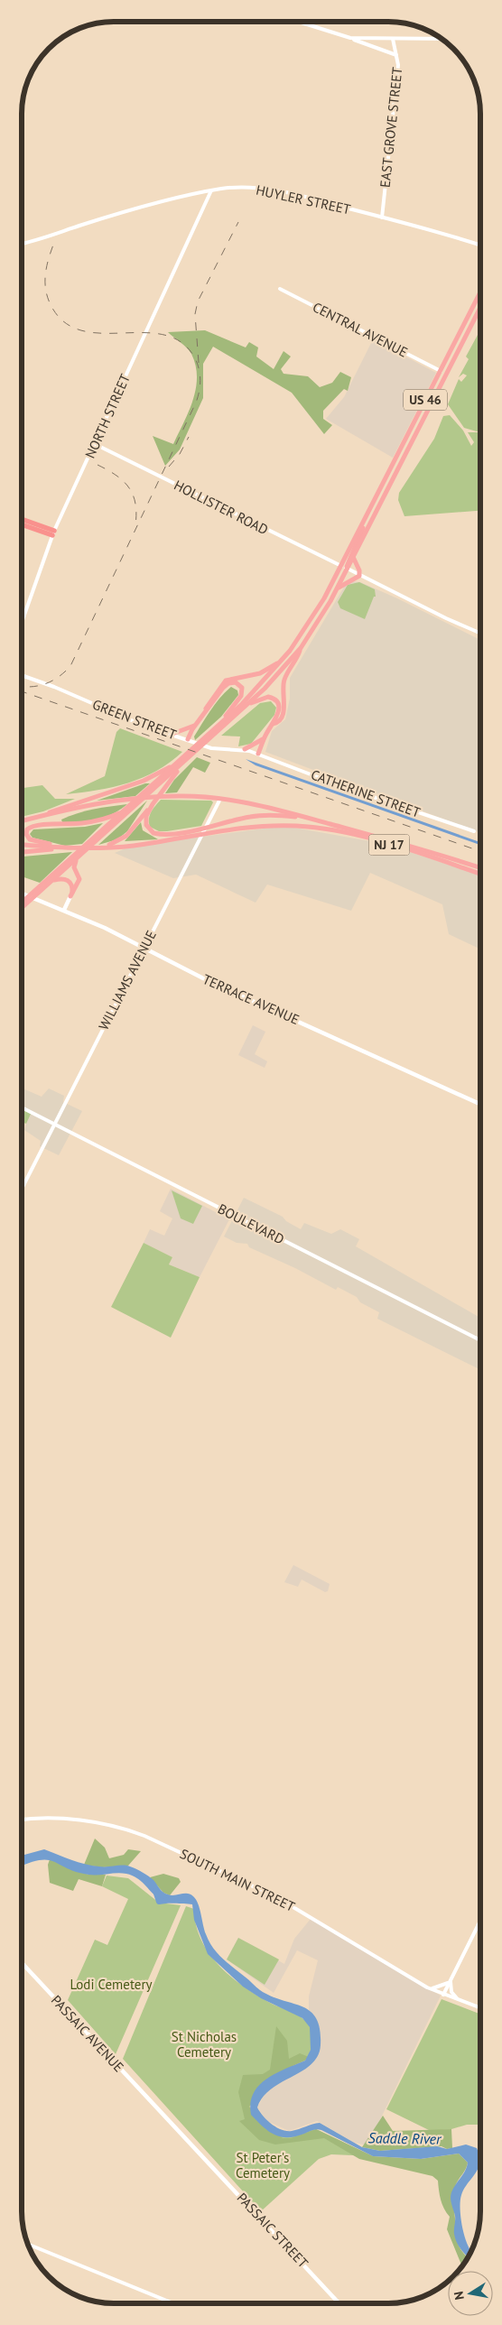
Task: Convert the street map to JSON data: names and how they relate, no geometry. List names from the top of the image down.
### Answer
{
  "streets": {
    "highway": ["US 46", "NJ 17"],
    "main road": ["TERRACE AVENUE", "PASSAIC AVENUE", "PASSAIC STREET"],
    "street": [
      "EAST GROVE STREET",
      "HUYLER STREET",
      "CENTRAL AVENUE",
      "NORTH STREET",
      "HOLLISTER ROAD",
      "GREEN STREET",
      "CATHERINE STREET",
      "WILLIAMS AVENUE",
      "BOULEVARD",
      "SOUTH MAIN STREET"
    ]
  },
  "crossings": [
    ["EAST GROVE STREET", "HUYLER STREET"],
    ["HUYLER STREET", "NORTH STREET"],
    ["CENTRAL AVENUE", "US 46"],
    ["US 46", "HOLLISTER ROAD"],
    ["US 46", "NJ 17"],
    ["NORTH STREET", "HOLLISTER ROAD"],
    ["GREEN STREET", "CATHERINE STREET"],
    ["NJ 17", "WILLIAMS AVENUE"],
    ["WILLIAMS AVENUE", "TERRACE AVENUE"],
    ["WILLIAMS AVENUE", "BOULEVARD"],
    ["PASSAIC AVENUE", "PASSAIC STREET"]
  ],
  "water": ["Saddle River"],
  "parks": ["Lodi Cemetery", "St Nicholas Cemetery", "St Peter's Cemetery"],
  "north": "left"
}
